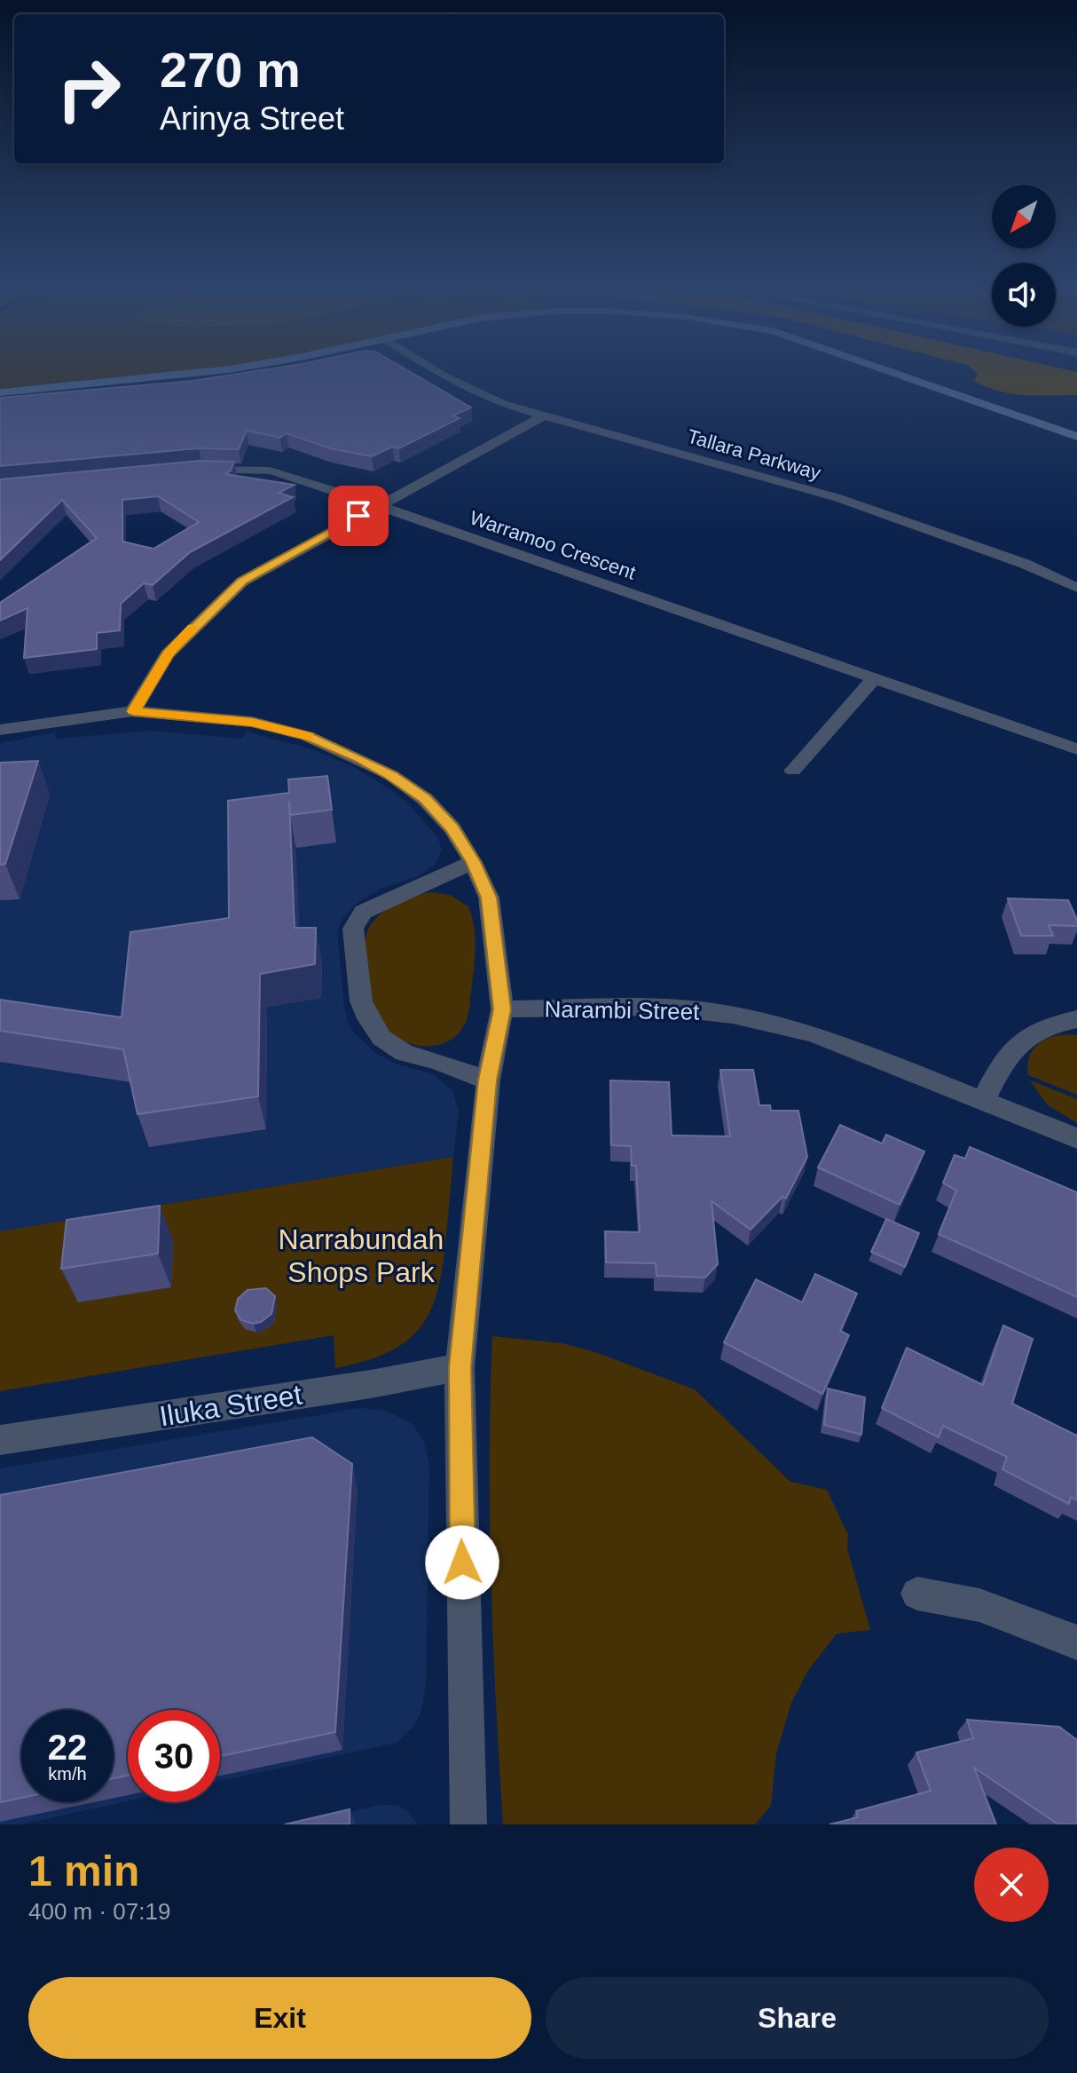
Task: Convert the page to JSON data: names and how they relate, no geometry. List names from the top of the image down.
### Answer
{
  "streets": {
    "street": [
      "Tallara Parkway",
      "Warramoo Crescent",
      "Narambi Street",
      "Iluka Street"
    ]
  },
  "parks": ["Narrabundah Shops Park"],
  "north": "bottom left",
  "page": {
    "turn": ["270 m", "Arinya Street"],
    "speed": "22 km/h",
    "limit": "30",
    "heading": ["1 min", "400 m · 07:19"],
    "buttons": ["Exit", "Share"]
  }
}
